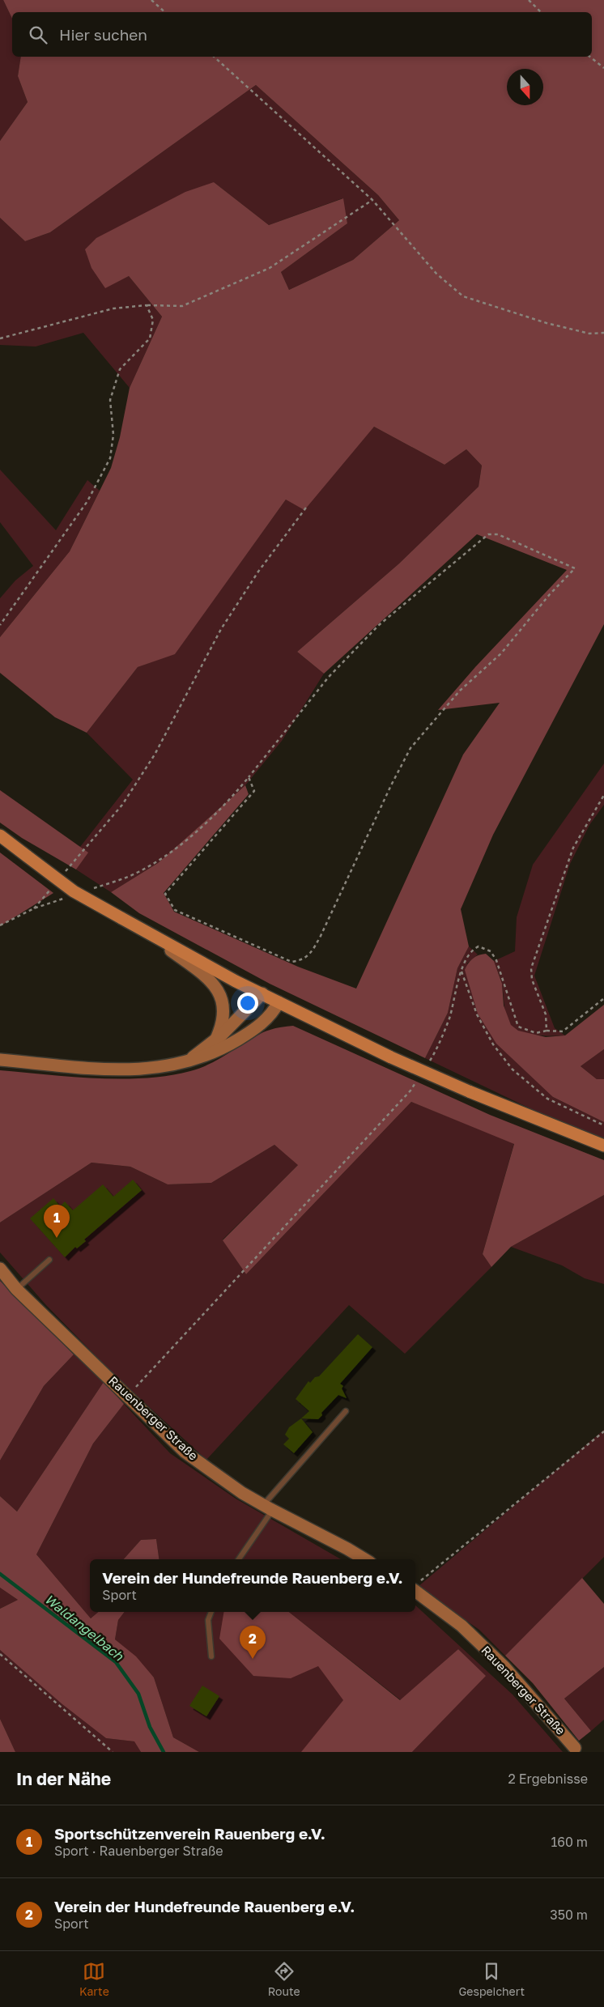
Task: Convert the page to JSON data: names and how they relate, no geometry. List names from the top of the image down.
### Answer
{
  "streets": {
    "street": ["Rauenberger Straße"]
  },
  "water": ["Waldangelbach"],
  "north": "bottom",
  "page": {
    "search": "Hier suchen",
    "pins": ["1", "2"],
    "popup": ["Verein der Hundefreunde Rauenberg e.V.", "Sport"],
    "heading": ["In der Nähe", "2 Ergebnisse"],
    "list": [
      {
        "mark": "1",
        "name": "Sportschützenverein Rauenberg e.V.",
        "note": "Sport · Rauenberger Straße",
        "value": "160 m"
      },
      {
        "mark": "2",
        "name": "Verein der Hundefreunde Rauenberg e.V.",
        "note": "Sport",
        "value": "350 m"
      }
    ],
    "nav": ["Karte", "Route", "Gespeichert"]
  }
}
